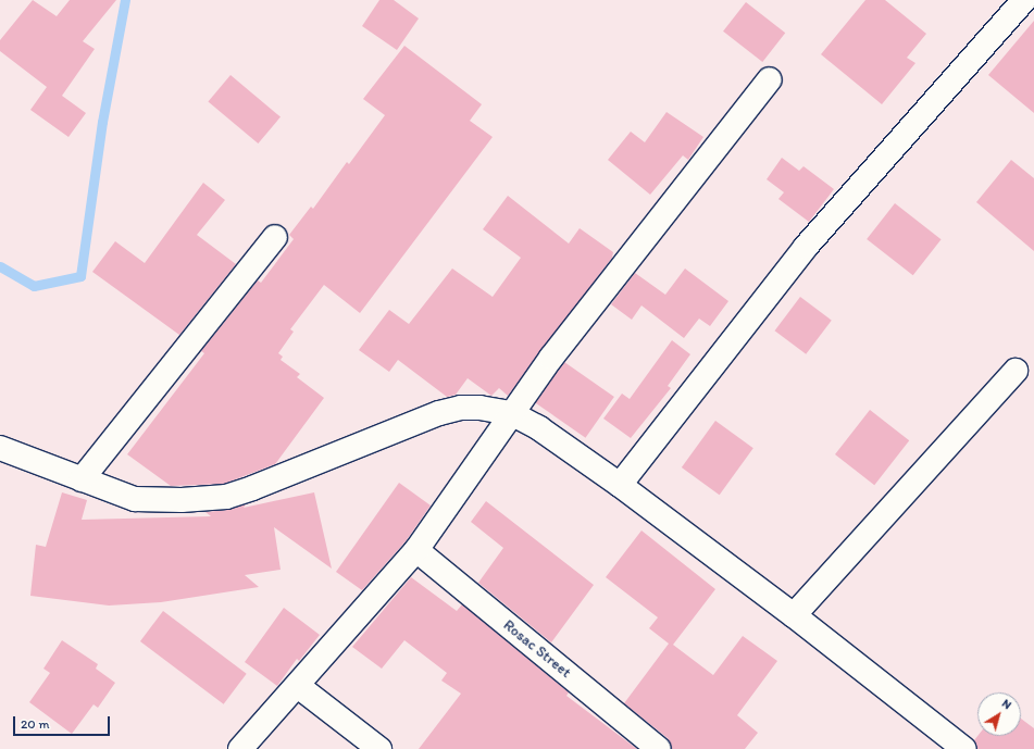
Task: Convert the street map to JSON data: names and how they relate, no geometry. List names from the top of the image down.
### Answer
{
  "streets": {
    "street": ["Rosac Street"]
  },
  "scale_bar": "20 m",
  "north": "top right"
}
